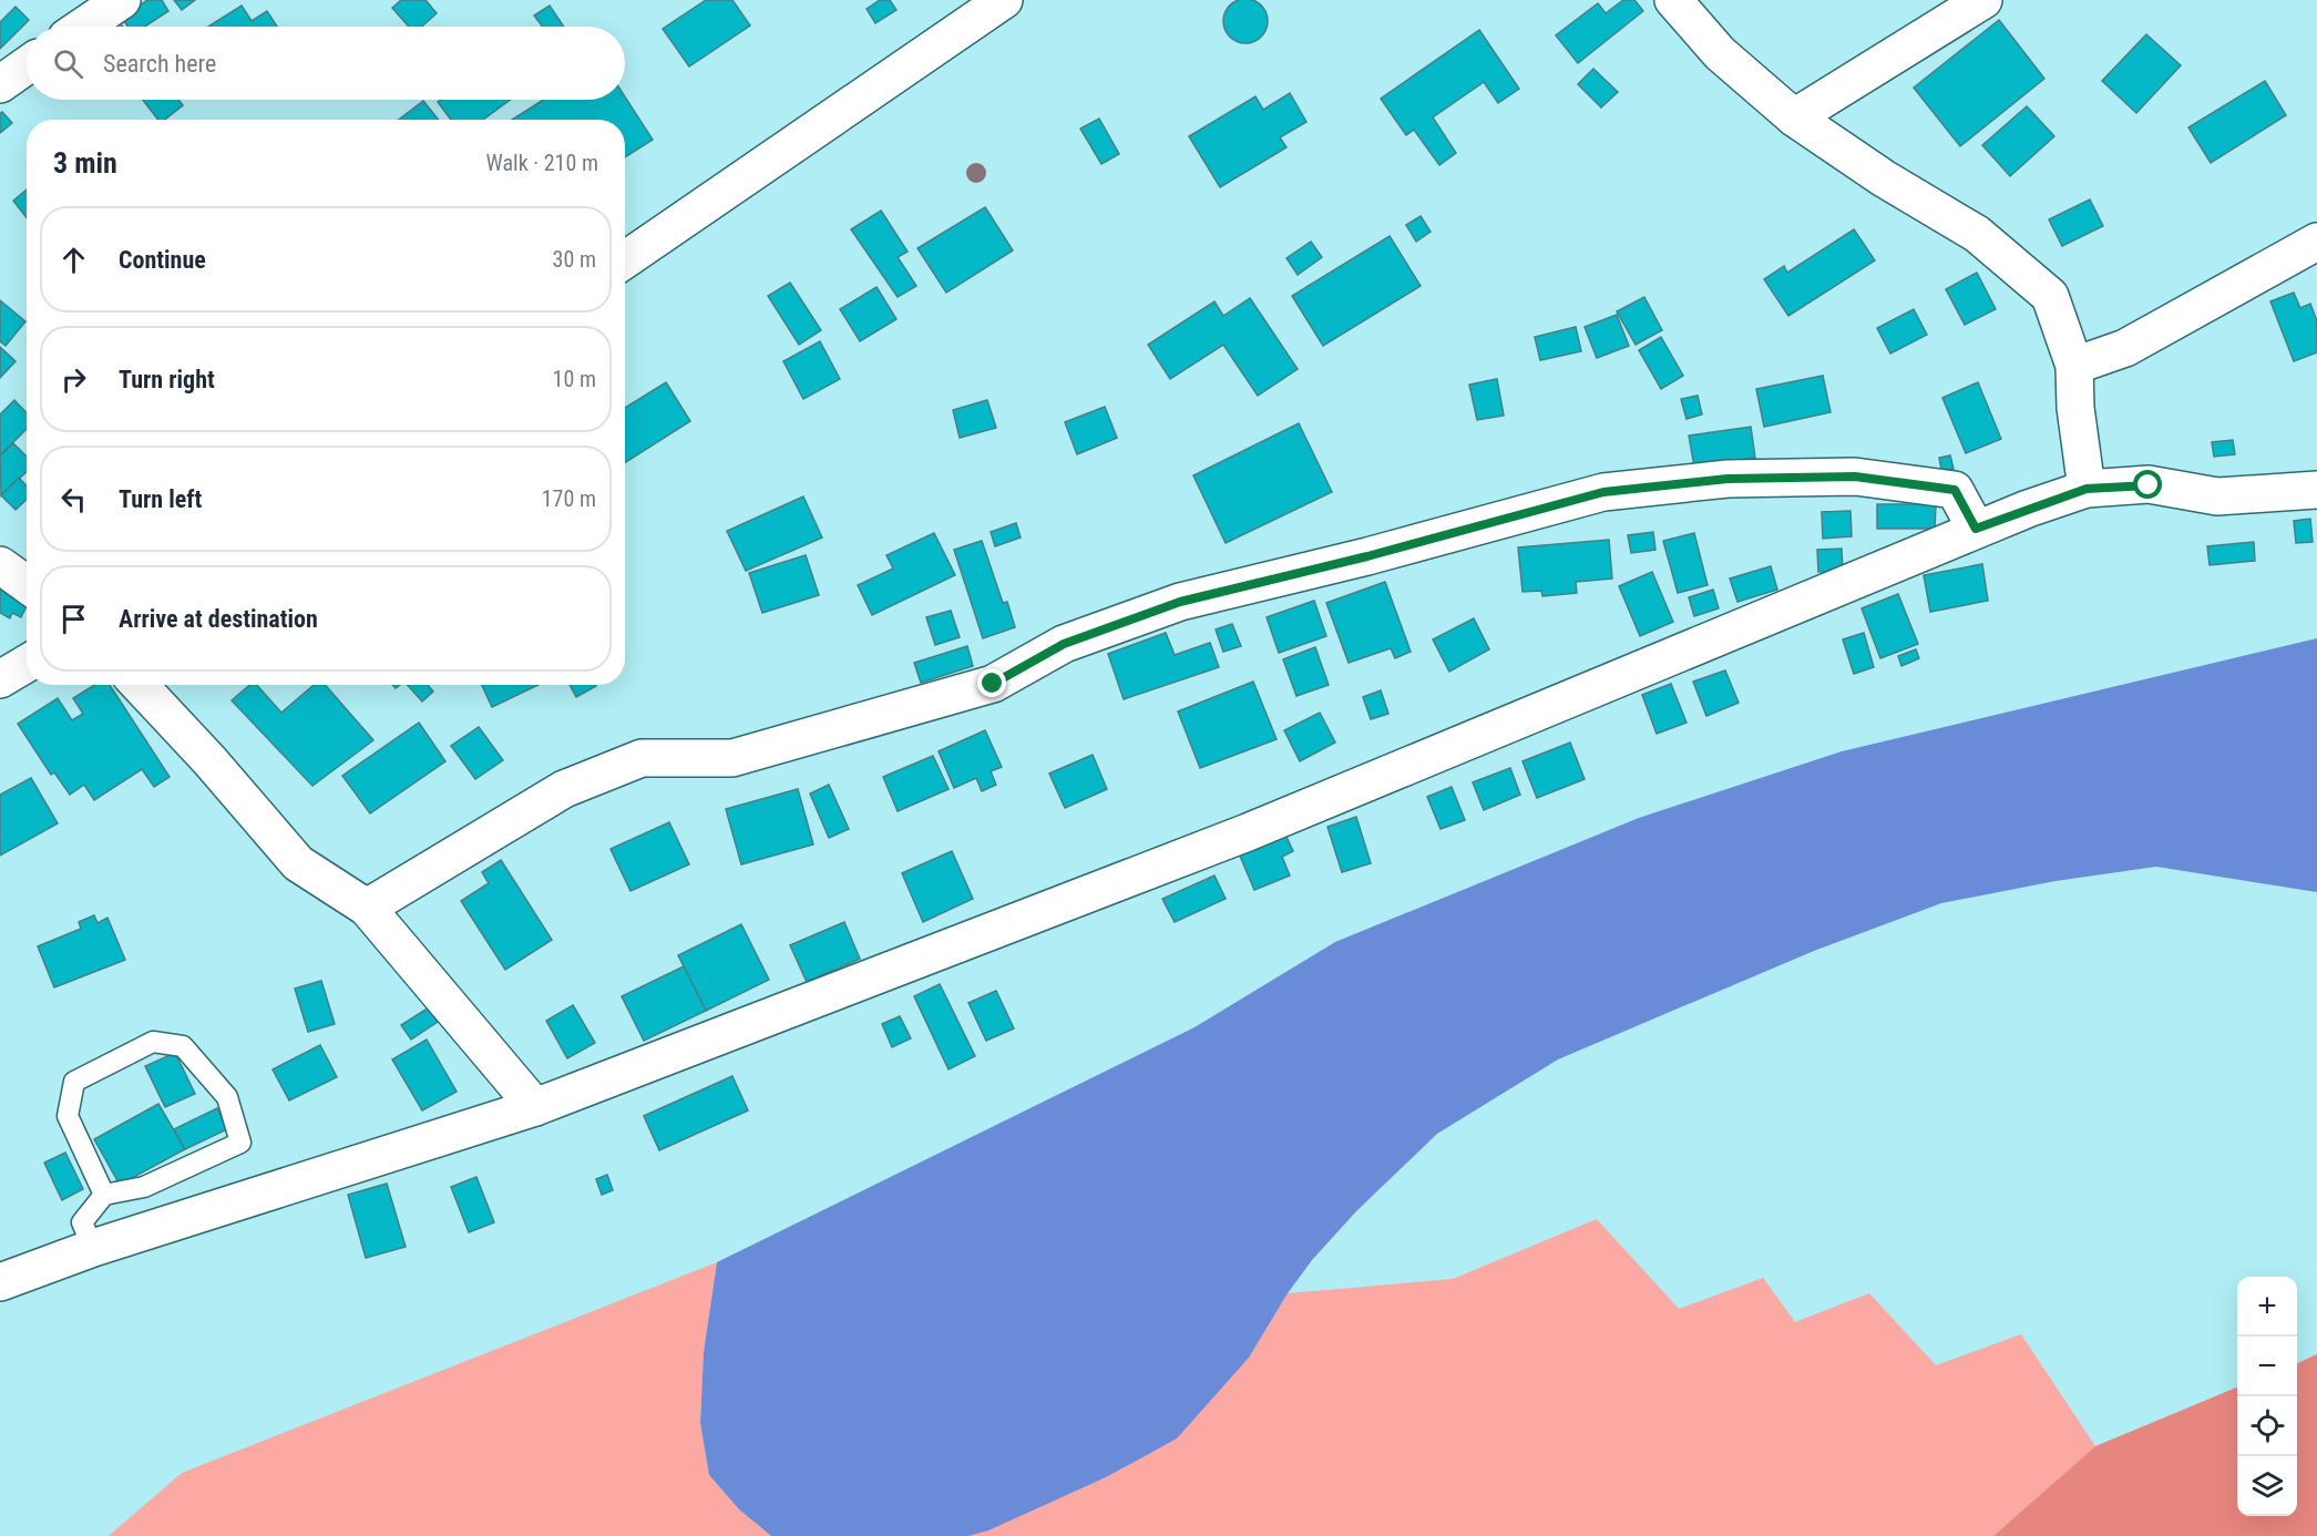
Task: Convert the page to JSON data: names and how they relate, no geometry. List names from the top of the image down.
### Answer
{
  "page": {
    "search": "Search here",
    "heading": ["3 min", "Walk · 210 m"],
    "list": [
      ["Continue", "30 m"],
      ["Turn right", "10 m"],
      ["Turn left", "170 m"],
      "Arrive at destination"
    ],
    "map_buttons": ["+", "−"]
  }
}
